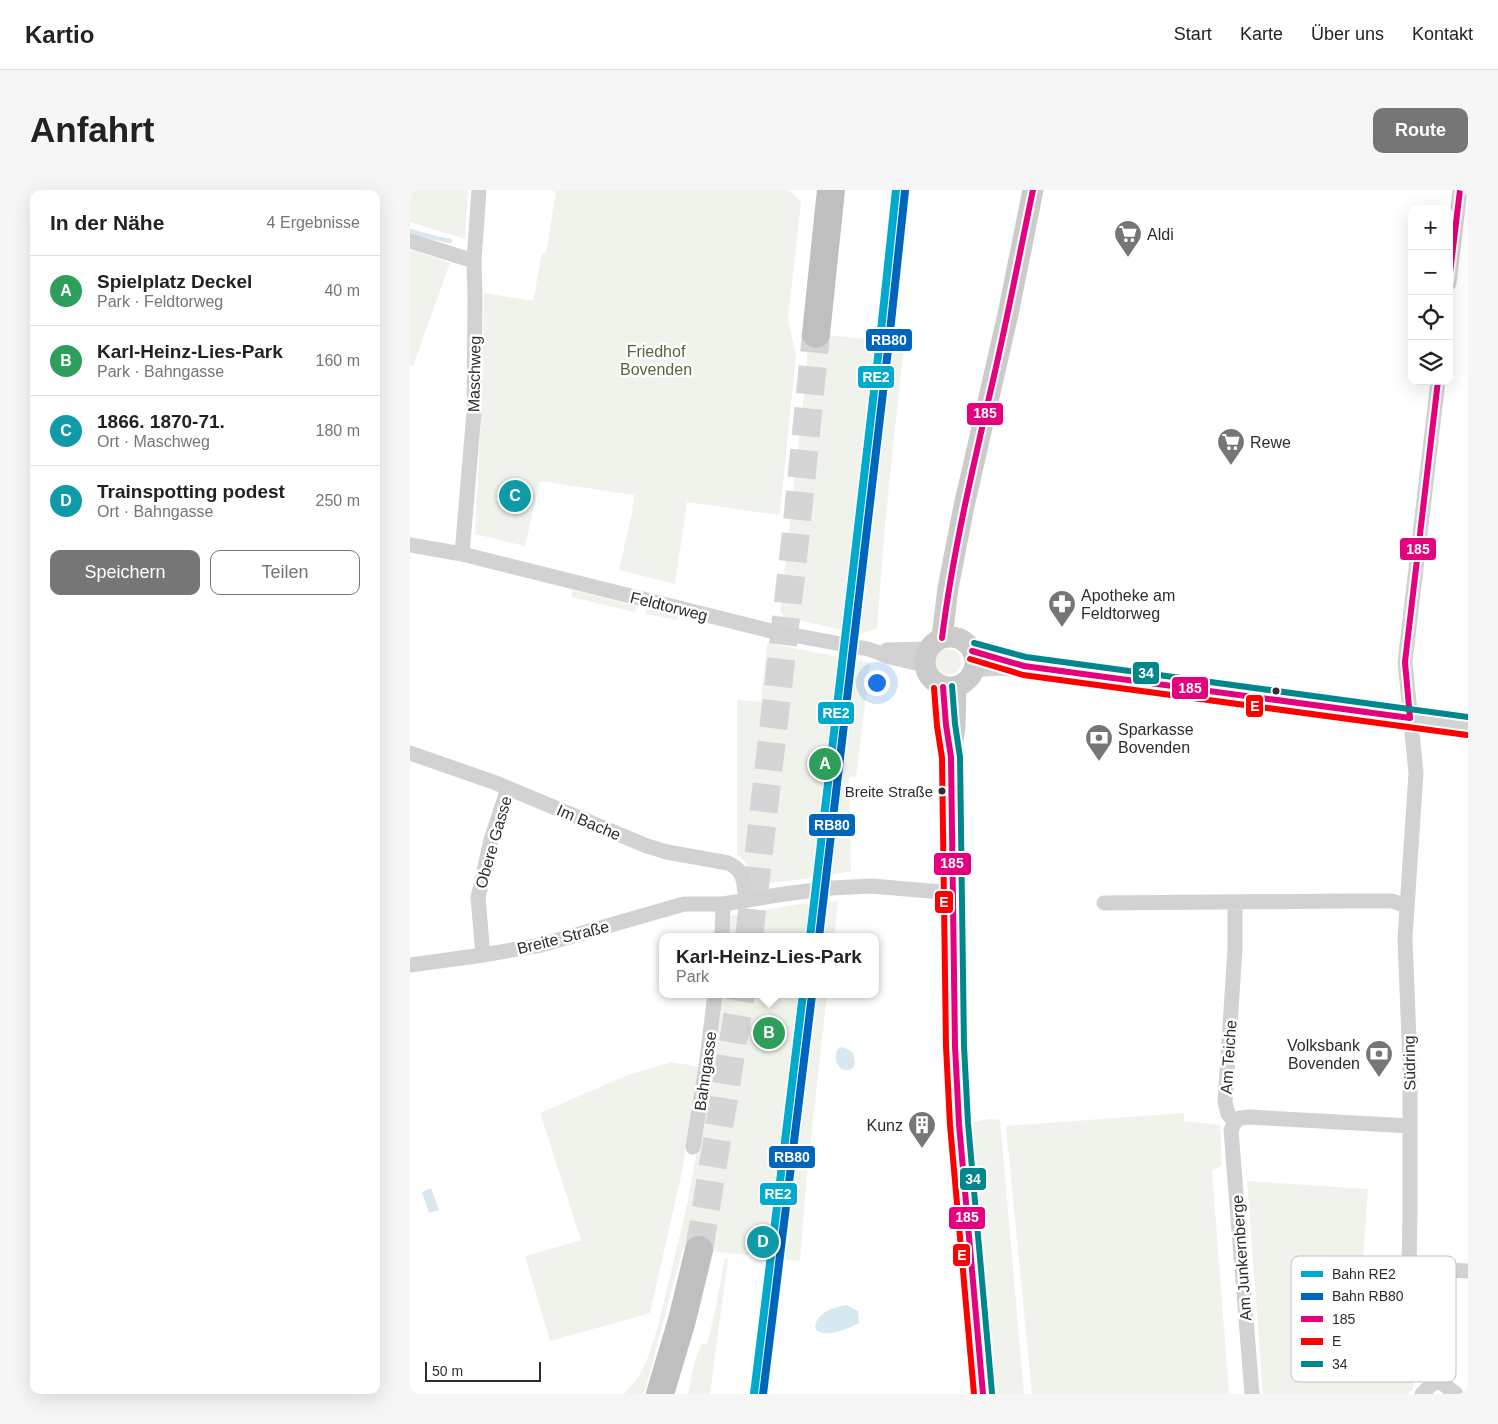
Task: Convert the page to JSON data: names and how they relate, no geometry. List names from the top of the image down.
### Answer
{
  "streets": {
    "street": [
      "Maschweg",
      "Feldtorweg",
      "Im Bache",
      "Obere Gasse",
      "Breite Straße",
      "Am Teiche",
      "Südring",
      "Bahngasse",
      "Am Junkernberge"
    ]
  },
  "crossings": [
    ["Maschweg", "Feldtorweg"],
    ["Feldtorweg", "Südring"],
    ["Im Bache", "Obere Gasse"],
    ["Im Bache", "Breite Straße"],
    ["Obere Gasse", "Breite Straße"],
    ["Am Teiche", "Südring"],
    ["Am Teiche", "Am Junkernberge"]
  ],
  "parks": ["Friedhof Bovenden"],
  "places": {
    "supermarket": ["Aldi", "Rewe"],
    "pharmacy": ["Apotheke am Feldtorweg"],
    "bank": ["Sparkasse Bovenden", "Volksbank Bovenden"],
    "other": ["Breite Straße"],
    "building": ["Kunz"]
  },
  "lines": [
    "rail line RE2",
    "transit line 185",
    "rail line RB80",
    "transit line 34",
    "transit line E"
  ],
  "legend": [
    "Bahn RE2",
    "Bahn RB80",
    "185",
    "E",
    "34"
  ],
  "scale_bar": "50 m",
  "page": {
    "header": "Kartio",
    "nav": [
      "Start",
      "Karte",
      "Über uns",
      "Kontakt"
    ],
    "buttons": [
      "Route",
      ["Speichern", "Teilen"]
    ],
    "title": "Anfahrt",
    "heading": ["In der Nähe", "4 Ergebnisse"],
    "map_buttons": ["+", "−"],
    "list": [
      {
        "mark": "A",
        "name": "Spielplatz Deckel",
        "note": "Park · Feldtorweg",
        "value": "40 m"
      },
      {
        "mark": "B",
        "name": "Karl-Heinz-Lies-Park",
        "note": "Park · Bahngasse",
        "value": "160 m"
      },
      {
        "mark": "C",
        "name": "1866. 1870-71.",
        "note": "Ort · Maschweg",
        "value": "180 m"
      },
      {
        "mark": "D",
        "name": "Trainspotting podest",
        "note": "Ort · Bahngasse",
        "value": "250 m"
      }
    ],
    "pins": [
      "C",
      "A",
      "B",
      "D"
    ],
    "popup": ["Karl-Heinz-Lies-Park", "Park"],
    "scale": "50 m"
  }
}
